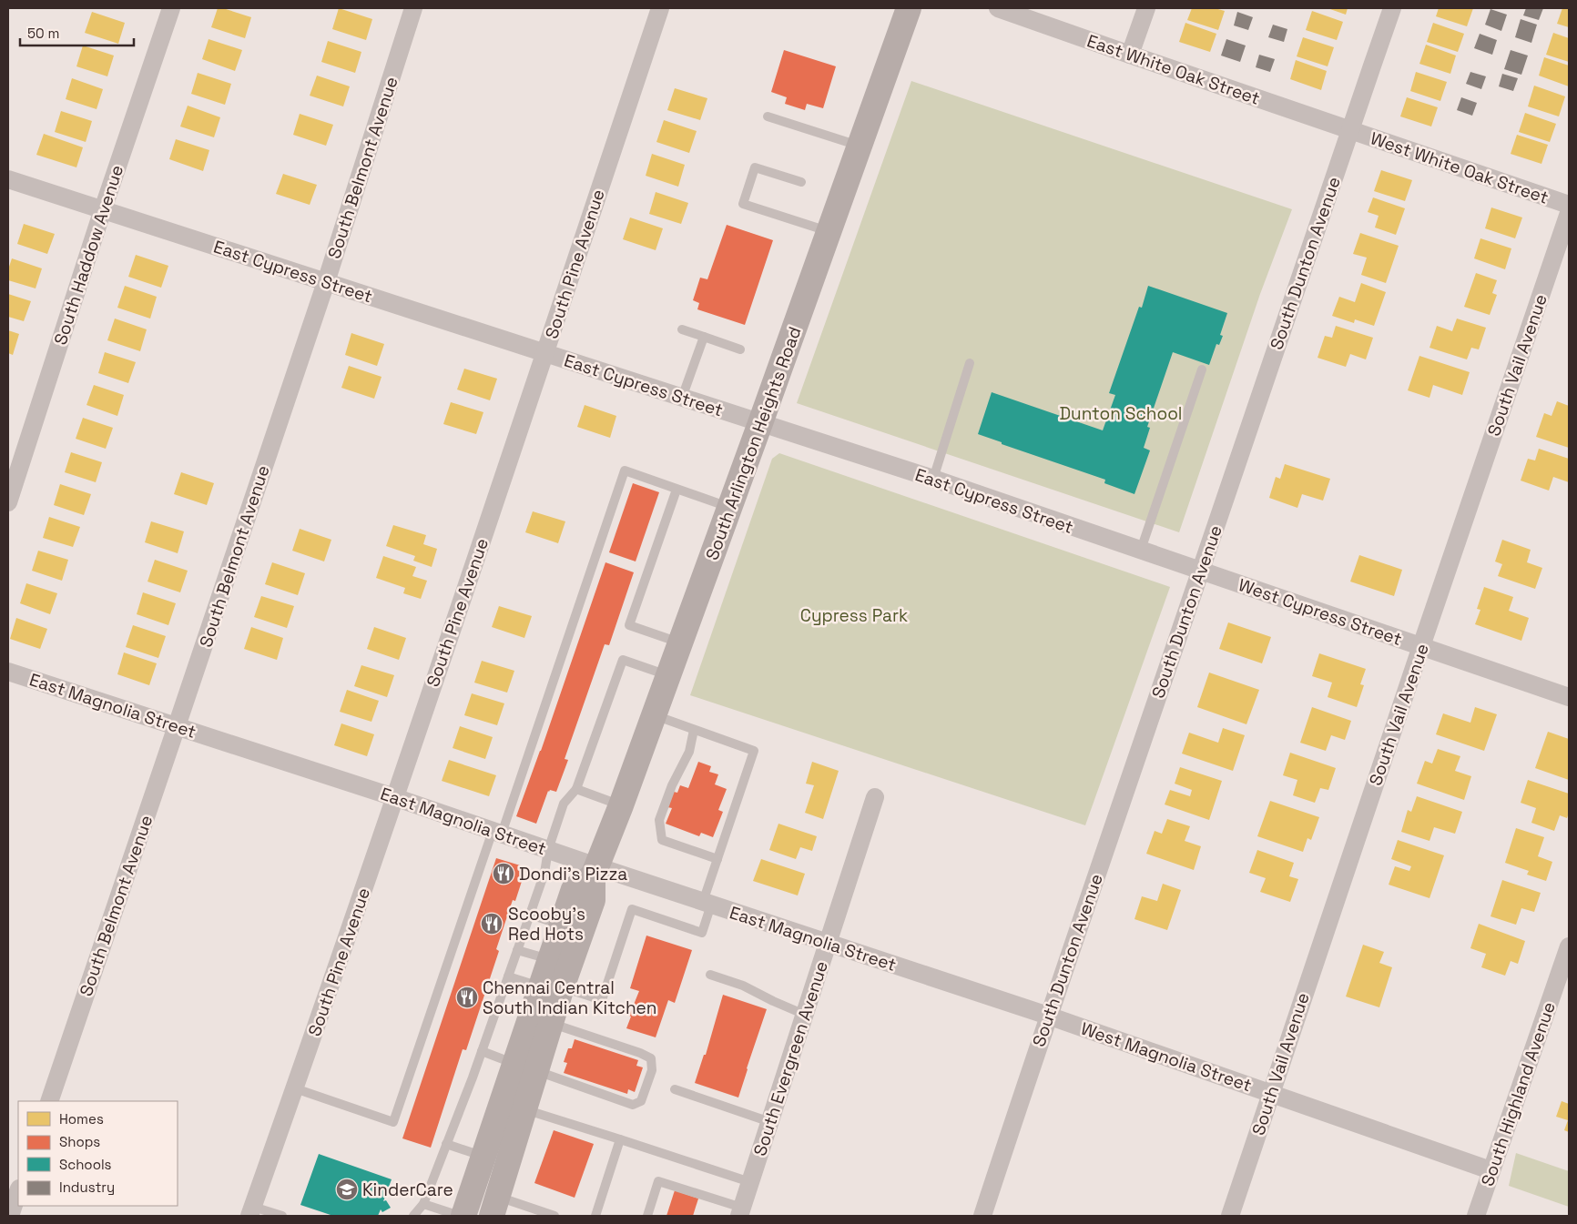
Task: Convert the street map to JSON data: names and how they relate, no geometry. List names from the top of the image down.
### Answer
{
  "streets": {
    "main road": ["South Arlington Heights Road"],
    "street": [
      "East White Oak Street",
      "South Belmont Avenue",
      "West White Oak Street",
      "South Haddow Avenue",
      "South Dunton Avenue",
      "South Pine Avenue",
      "East Cypress Street",
      "South Vail Avenue",
      "West Cypress Street",
      "East Magnolia Street",
      "West Magnolia Street",
      "South Evergreen Avenue",
      "South Highland Avenue"
    ]
  },
  "crossings": [
    ["East White Oak Street", "West White Oak Street"],
    ["East White Oak Street", "South Dunton Avenue"],
    ["South Belmont Avenue", "East Cypress Street"],
    ["South Belmont Avenue", "East Magnolia Street"],
    ["West White Oak Street", "South Dunton Avenue"],
    ["South Haddow Avenue", "East Cypress Street"],
    ["South Dunton Avenue", "East Cypress Street"],
    ["South Dunton Avenue", "West Cypress Street"],
    ["South Dunton Avenue", "East Magnolia Street"],
    ["South Dunton Avenue", "West Magnolia Street"],
    ["South Pine Avenue", "East Cypress Street"],
    ["South Pine Avenue", "East Magnolia Street"],
    ["East Cypress Street", "South Arlington Heights Road"],
    ["East Cypress Street", "West Cypress Street"],
    ["South Vail Avenue", "West Cypress Street"],
    ["South Vail Avenue", "West Magnolia Street"],
    ["South Arlington Heights Road", "East Magnolia Street"],
    ["East Magnolia Street", "West Magnolia Street"],
    ["East Magnolia Street", "South Evergreen Avenue"],
    ["West Magnolia Street", "South Highland Avenue"]
  ],
  "parks": ["Dunton School", "Cypress Park"],
  "places": {
    "restaurant": ["Dondi's Pizza", "Scooby's Red Hots", "Chennai Central South Indian Kitchen"],
    "school or university": ["KinderCare"]
  },
  "legend": [
    "Homes",
    "Shops",
    "Schools",
    "Industry"
  ],
  "scale_bar": "50 m"
}
